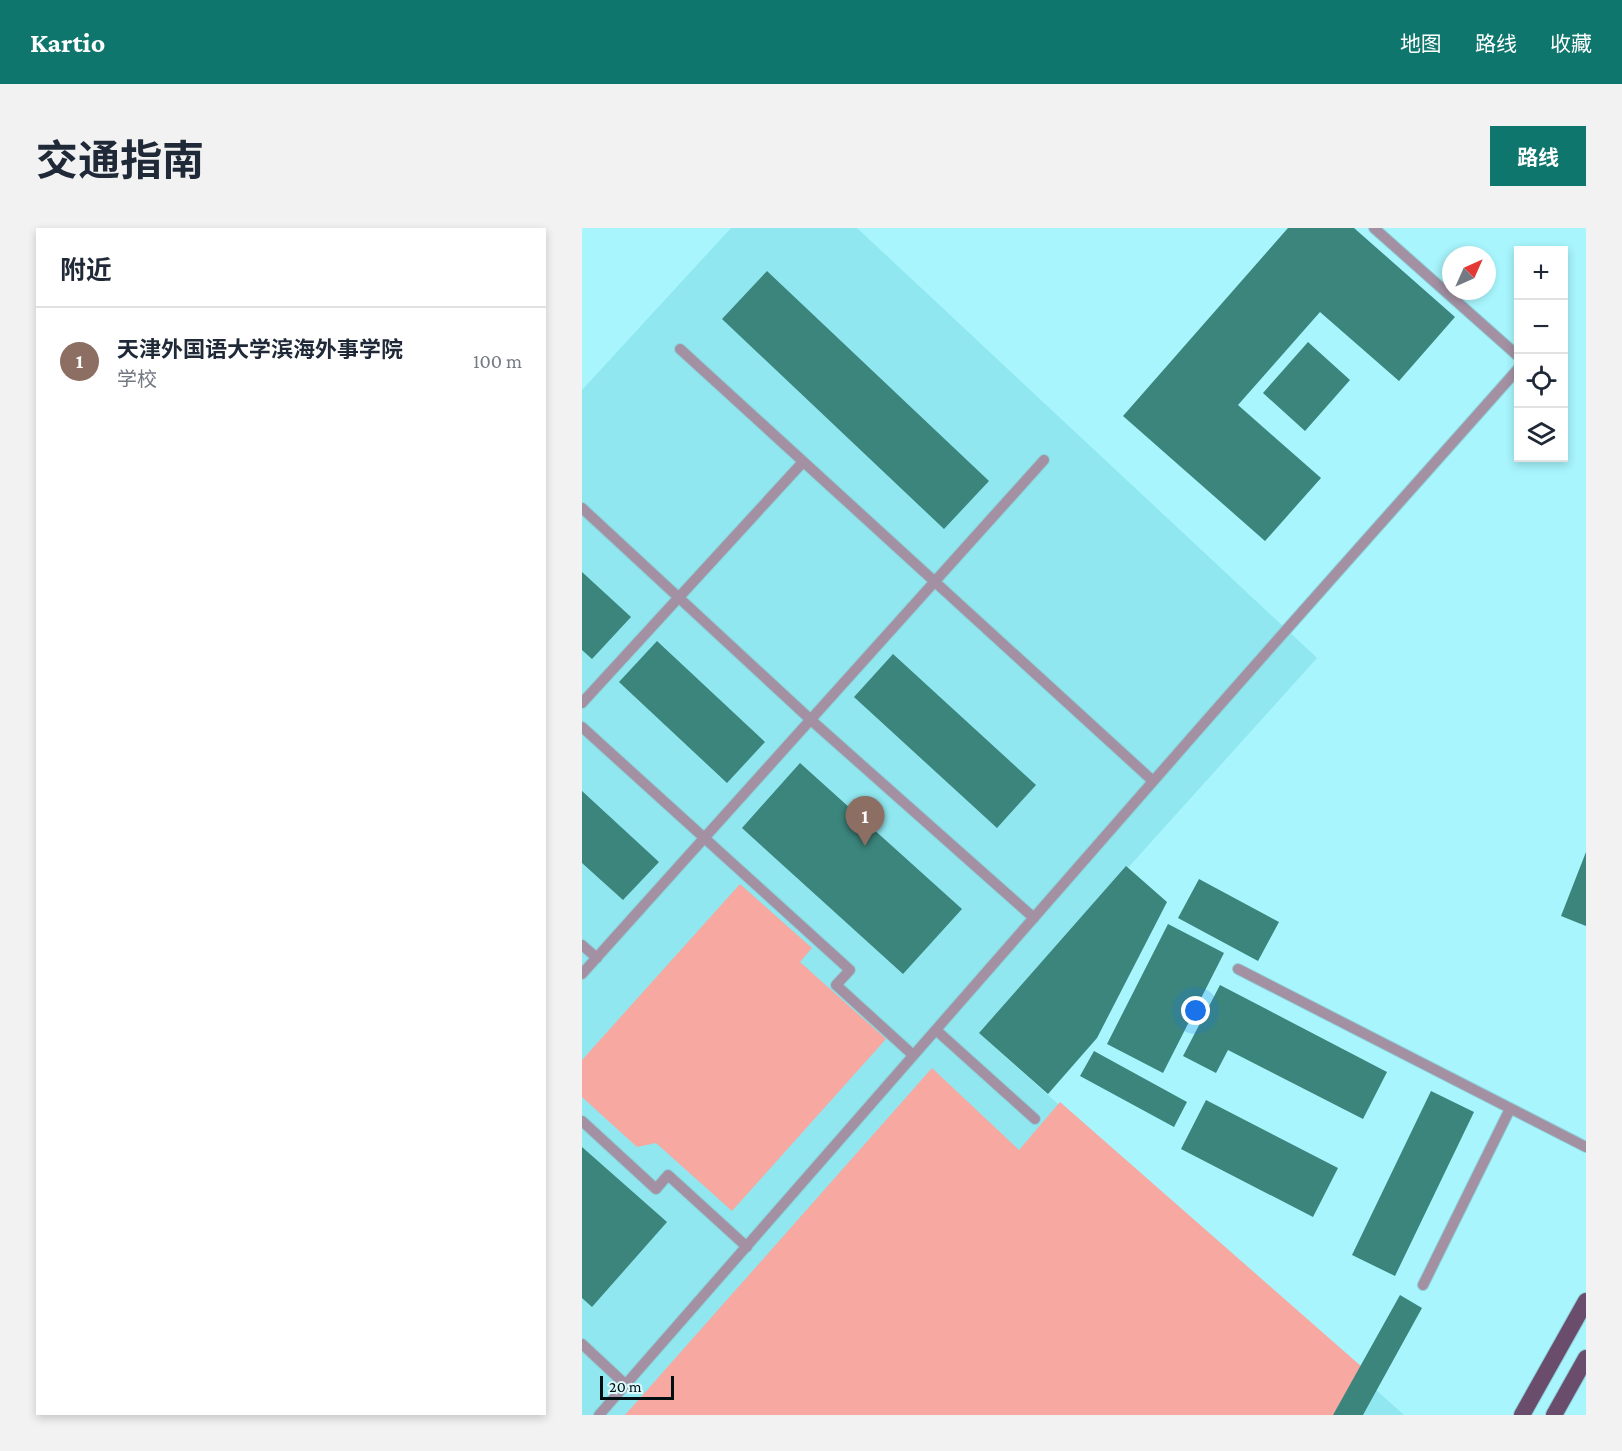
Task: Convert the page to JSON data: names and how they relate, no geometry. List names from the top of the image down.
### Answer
{
  "scale_bar": "20 m",
  "north": "top right",
  "page": {
    "header": "Kartio",
    "nav": ["地图", "路线", "收藏"],
    "title": "交通指南",
    "buttons": "路线",
    "heading": "附近",
    "map_buttons": ["+", "−"],
    "list": [
      {
        "mark": "1",
        "name": "天津外国语大学滨海外事学院",
        "note": "学校",
        "value": "100 m"
      }
    ],
    "pins": "1",
    "scale": "20 m"
  }
}
